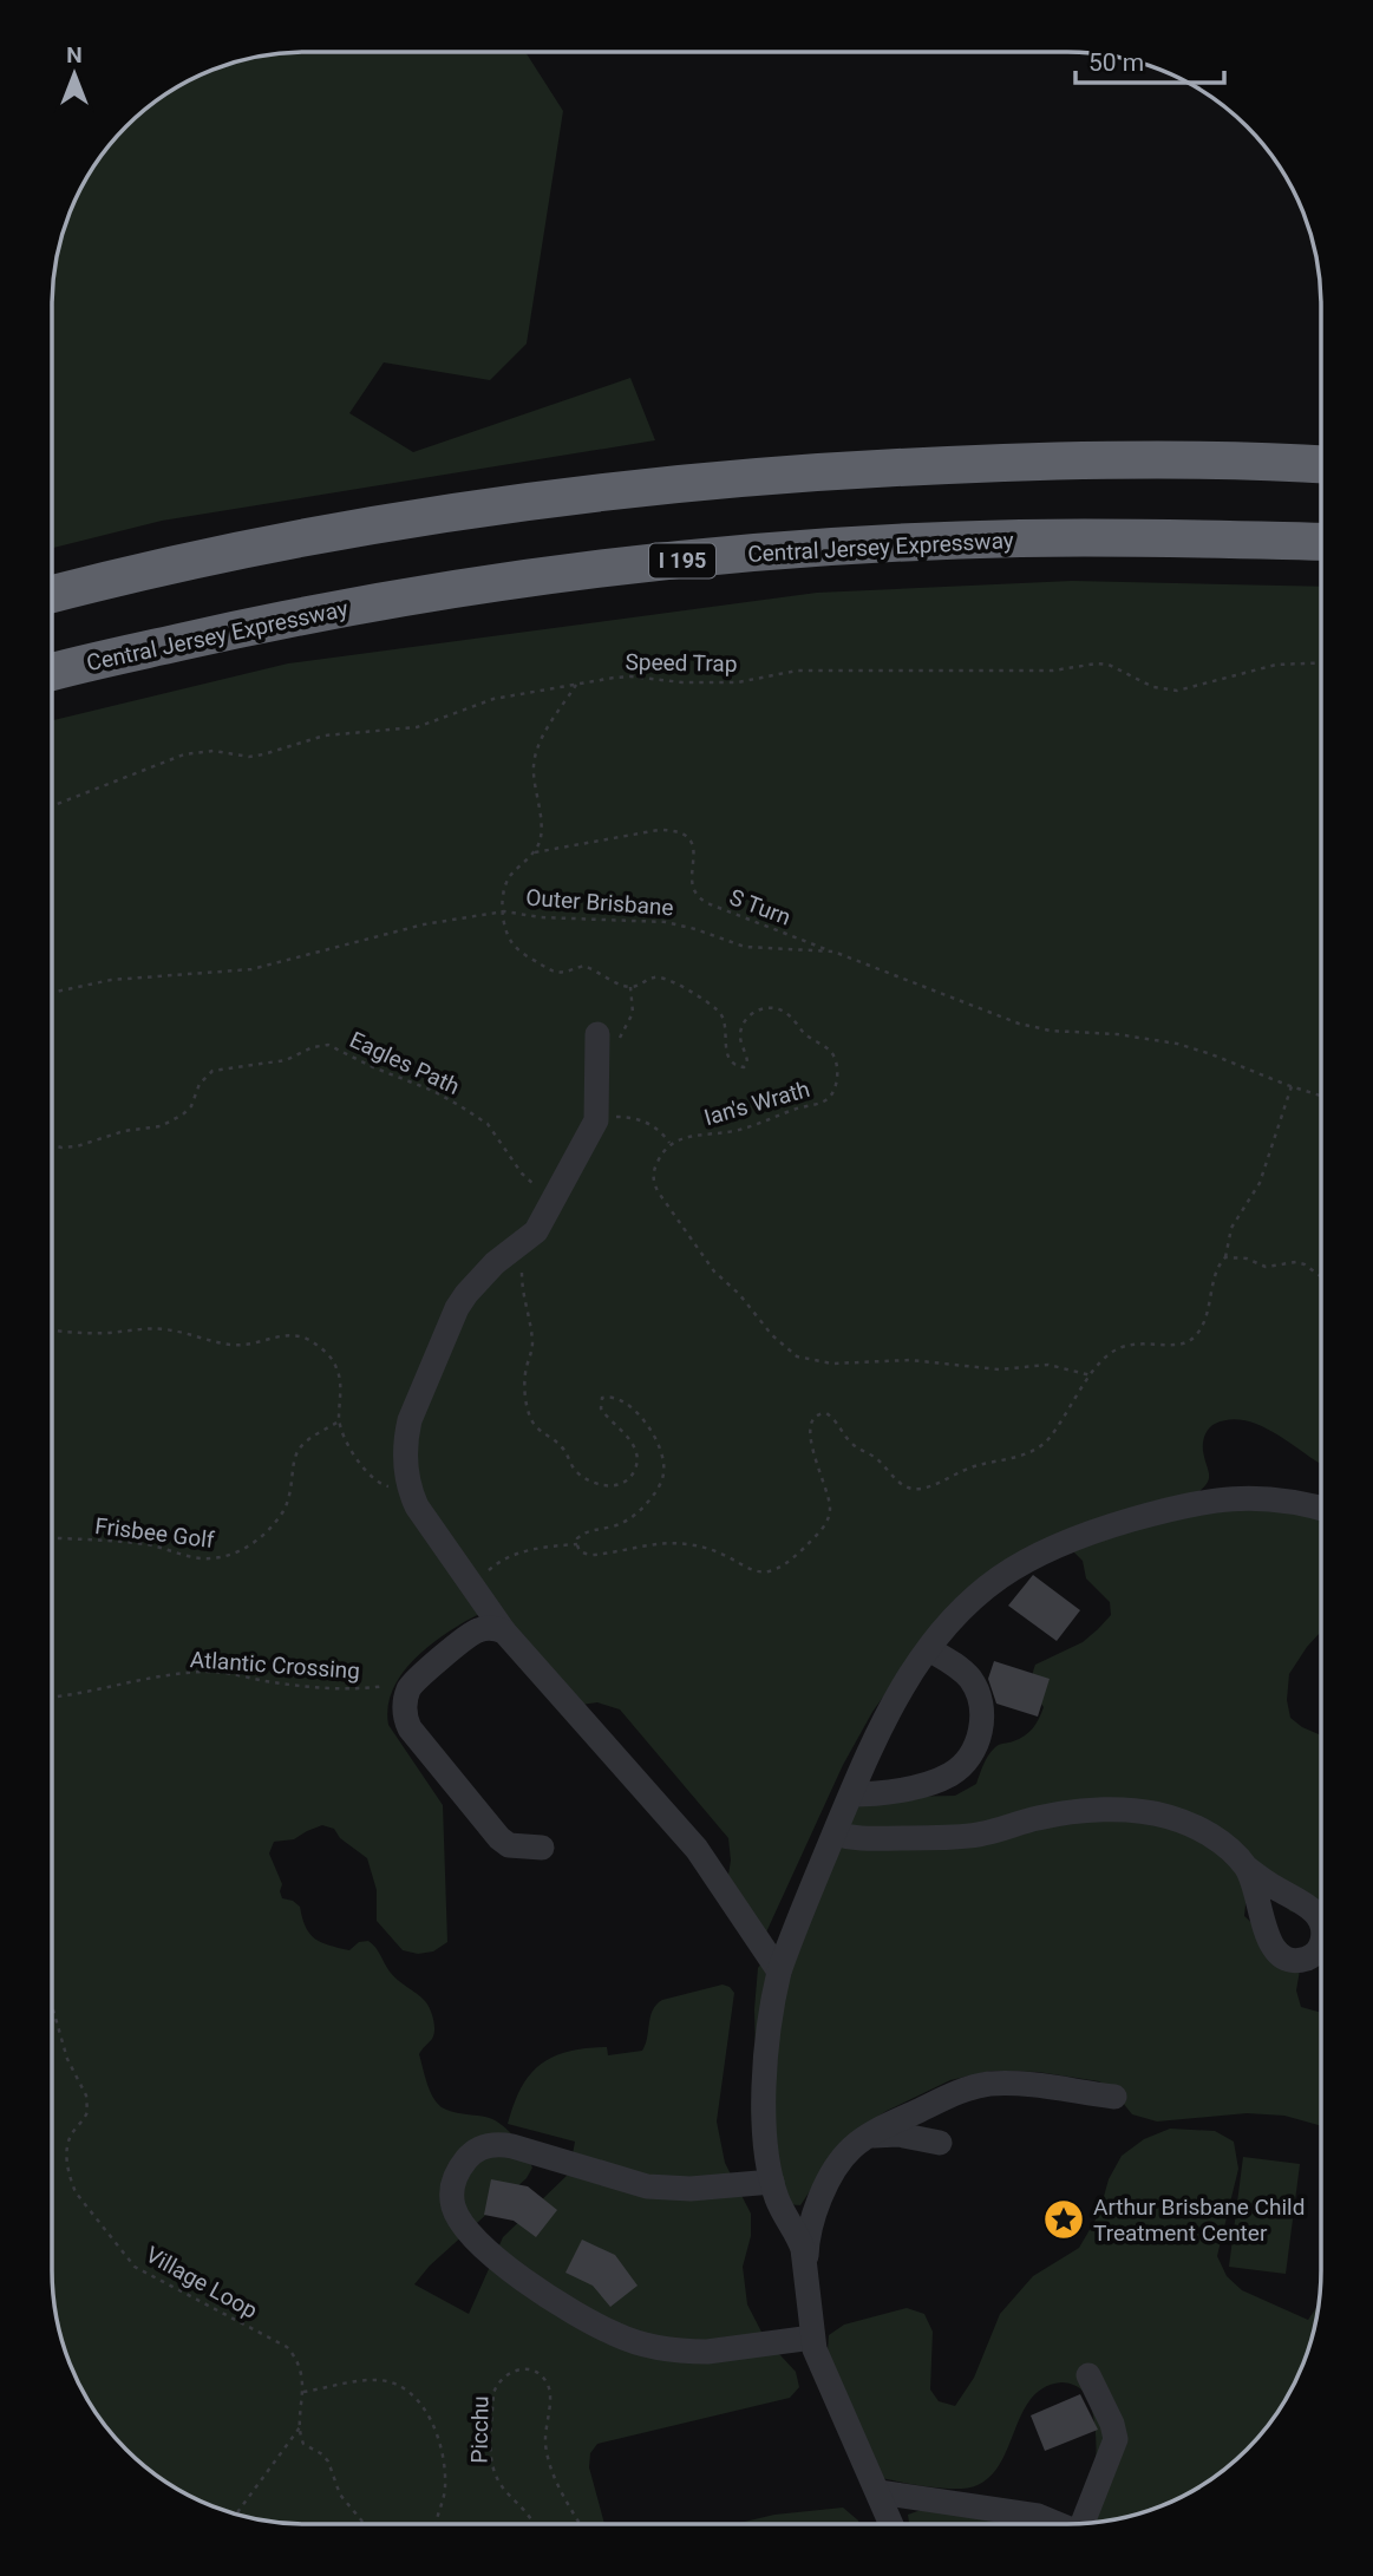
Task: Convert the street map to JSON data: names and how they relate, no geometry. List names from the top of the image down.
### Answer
{
  "streets": {
    "highway": ["Central Jersey Expressway", "I 195"],
    "path": [
      "Speed Trap",
      "Outer Brisbane",
      "S Turn",
      "Eagles Path",
      "Ian's Wrath",
      "Frisbee Golf",
      "Atlantic Crossing",
      "Village Loop",
      "Picchu"
    ]
  },
  "crossings": [
    ["Outer Brisbane", "S Turn"],
    ["Outer Brisbane", "Ian's Wrath"],
    ["Village Loop", "Picchu"]
  ],
  "places": {
    "place": ["Arthur Brisbane Child Treatment Center"]
  },
  "scale_bar": "50 m",
  "north": "top"
}
